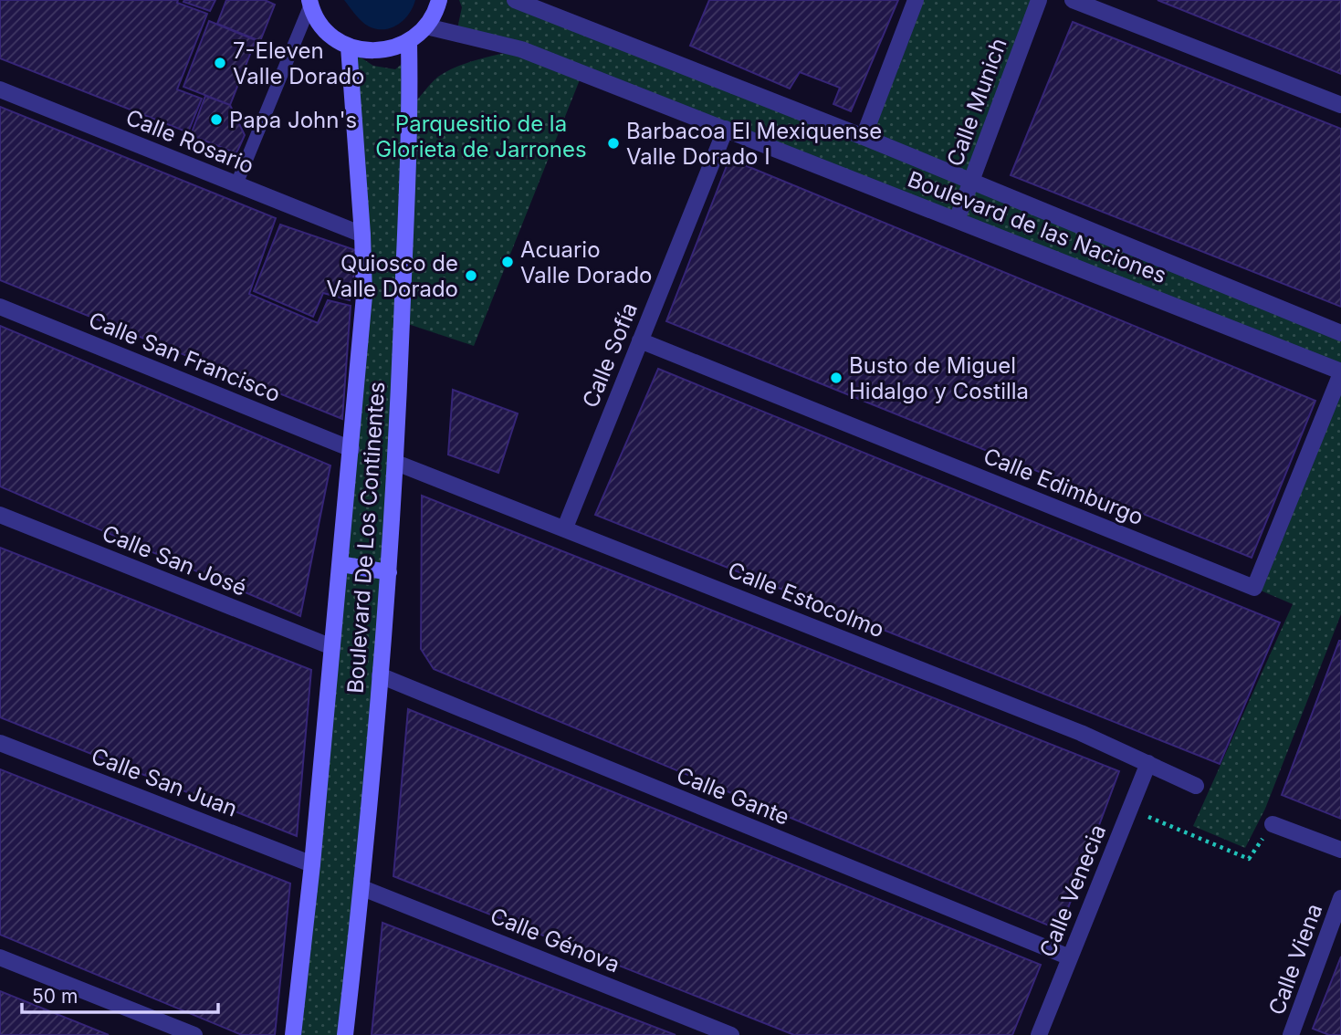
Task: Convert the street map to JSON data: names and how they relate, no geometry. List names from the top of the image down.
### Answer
{
  "streets": {
    "street": [
      "Calle Munich",
      "Calle Rosario",
      "Boulevard de las Naciones",
      "Calle Sofía",
      "Calle San Francisco",
      "Calle Edimburgo",
      "Boulevard De Los Continentes",
      "Calle San José",
      "Calle Estocolmo",
      "Calle San Juan",
      "Calle Gante",
      "Calle Venecia",
      "Calle Génova",
      "Calle Viena"
    ]
  },
  "crossings": [
    ["Calle Munich", "Boulevard de las Naciones"],
    ["Calle Rosario", "Boulevard De Los Continentes"],
    ["Boulevard de las Naciones", "Calle Sofía"],
    ["Boulevard de las Naciones", "Calle Edimburgo"],
    ["Calle Sofía", "Calle Edimburgo"],
    ["Calle Sofía", "Calle Estocolmo"],
    ["Calle San Francisco", "Boulevard De Los Continentes"],
    ["Boulevard De Los Continentes", "Calle San José"],
    ["Boulevard De Los Continentes", "Calle Estocolmo"],
    ["Boulevard De Los Continentes", "Calle San Juan"],
    ["Boulevard De Los Continentes", "Calle Gante"],
    ["Boulevard De Los Continentes", "Calle Génova"],
    ["Calle Estocolmo", "Calle Venecia"],
    ["Calle Gante", "Calle Venecia"]
  ],
  "parks": ["Parquesitio de la Glorieta de Jarrones"],
  "places": [
    "7-Eleven Valle Dorado",
    "Papa John's",
    "Barbacoa El Mexiquense Valle Dorado I",
    "Acuario Valle Dorado",
    "Quiosco de Valle Dorado",
    "Busto de Miguel Hidalgo y Costilla"
  ],
  "scale_bar": "50 m"
}
